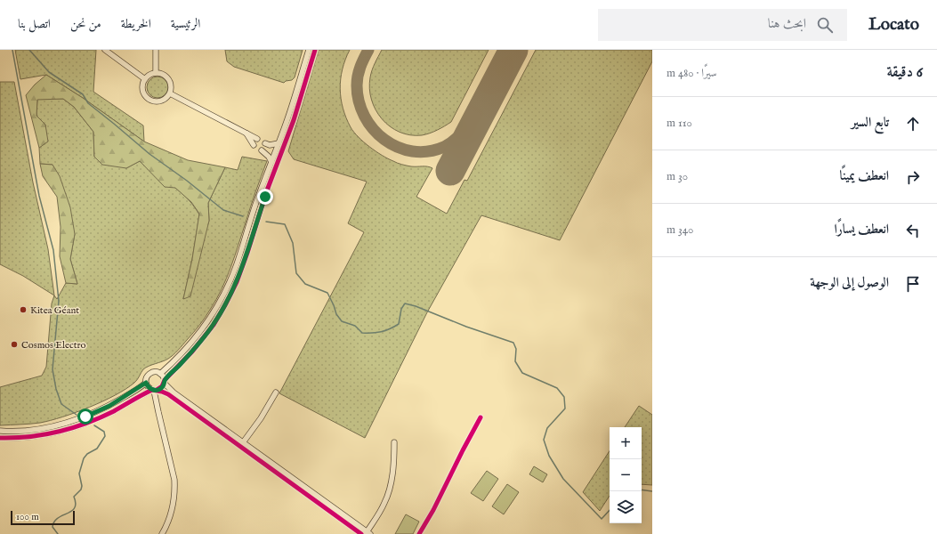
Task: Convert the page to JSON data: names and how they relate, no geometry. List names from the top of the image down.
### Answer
{
  "places": ["Kitea Géant", "Cosmos Electro"],
  "scale_bar": "100 m",
  "page": {
    "header": "Locato",
    "search": "ابحث هنا",
    "nav": [
      "الرئيسية",
      "الخريطة",
      "من نحن",
      "اتصل بنا"
    ],
    "heading": ["6 دقيقة", "سيرًا · 480 m"],
    "list": [
      ["تابع السير", "110 m"],
      ["انعطف يمينًا", "30 m"],
      ["انعطف يسارًا", "340 m"],
      "الوصول إلى الوجهة"
    ],
    "map_buttons": ["+", "−"],
    "scale": "100 m"
  }
}
